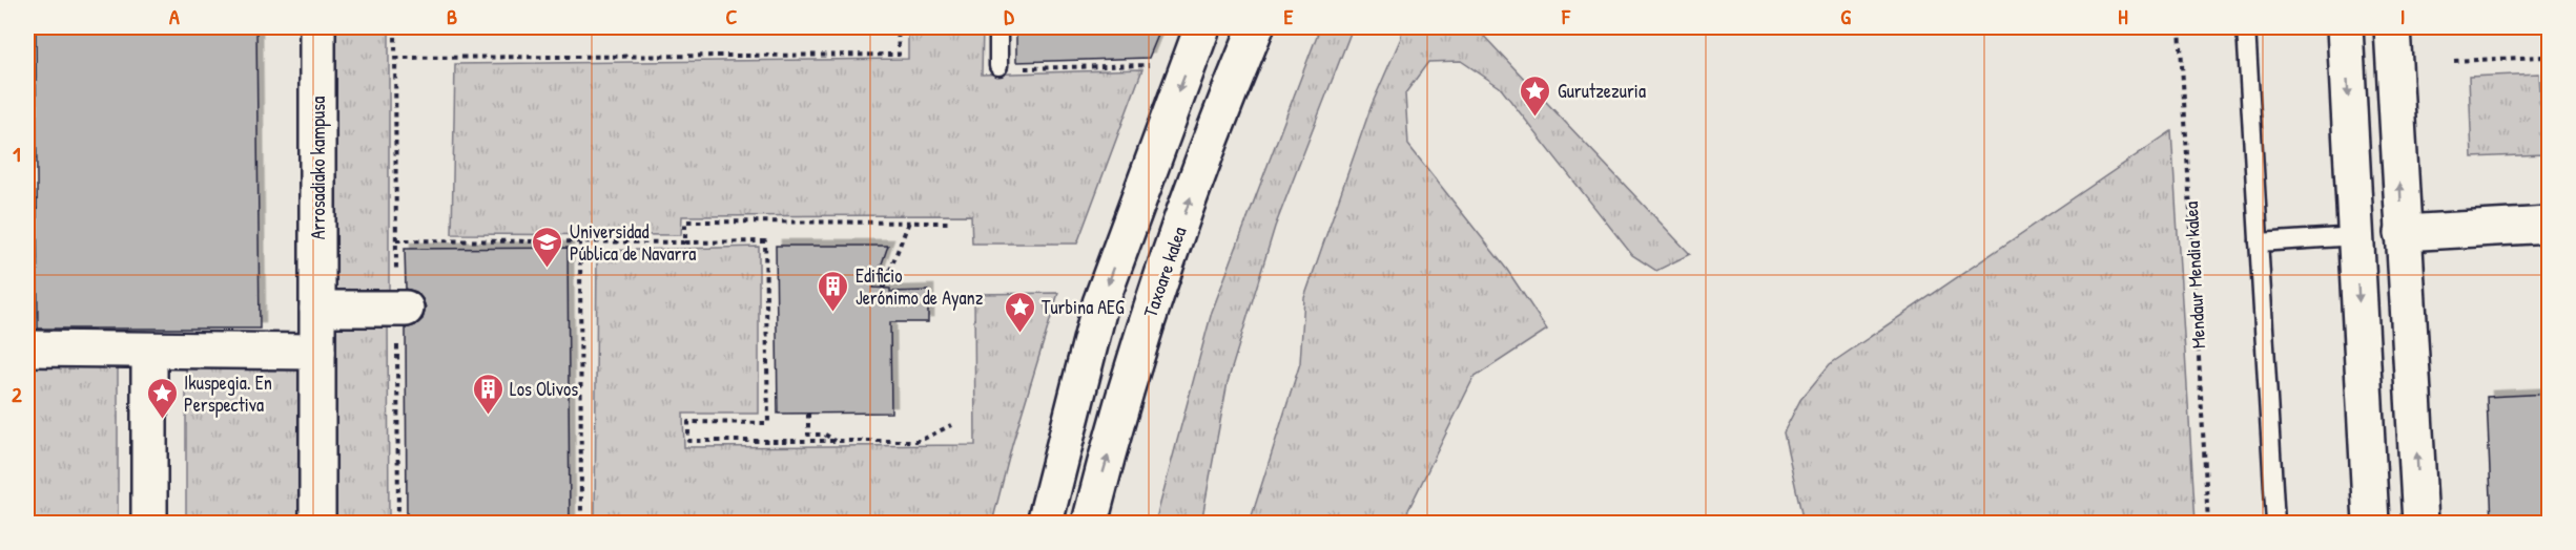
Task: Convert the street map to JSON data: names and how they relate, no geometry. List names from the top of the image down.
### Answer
{
  "streets": {
    "street": ["Arrosadiako kampusa", "Taxoare kalea"],
    "path": ["Mendaur Mendia kalea"]
  },
  "places": {
    "place": ["Gurutzezuria", "Turbina AEG", "Ikuspegia. En Perspectiva"],
    "school or university": ["Universidad Pública de Navarra"],
    "building": ["Edificio Jerónimo de Ayanz", "Los Olivos"]
  },
  "grid": {
    "columns": [
      "A",
      "B",
      "C",
      "D",
      "E",
      "F",
      "G",
      "H",
      "I"
    ],
    "rows": ["1", "2"]
  }
}
